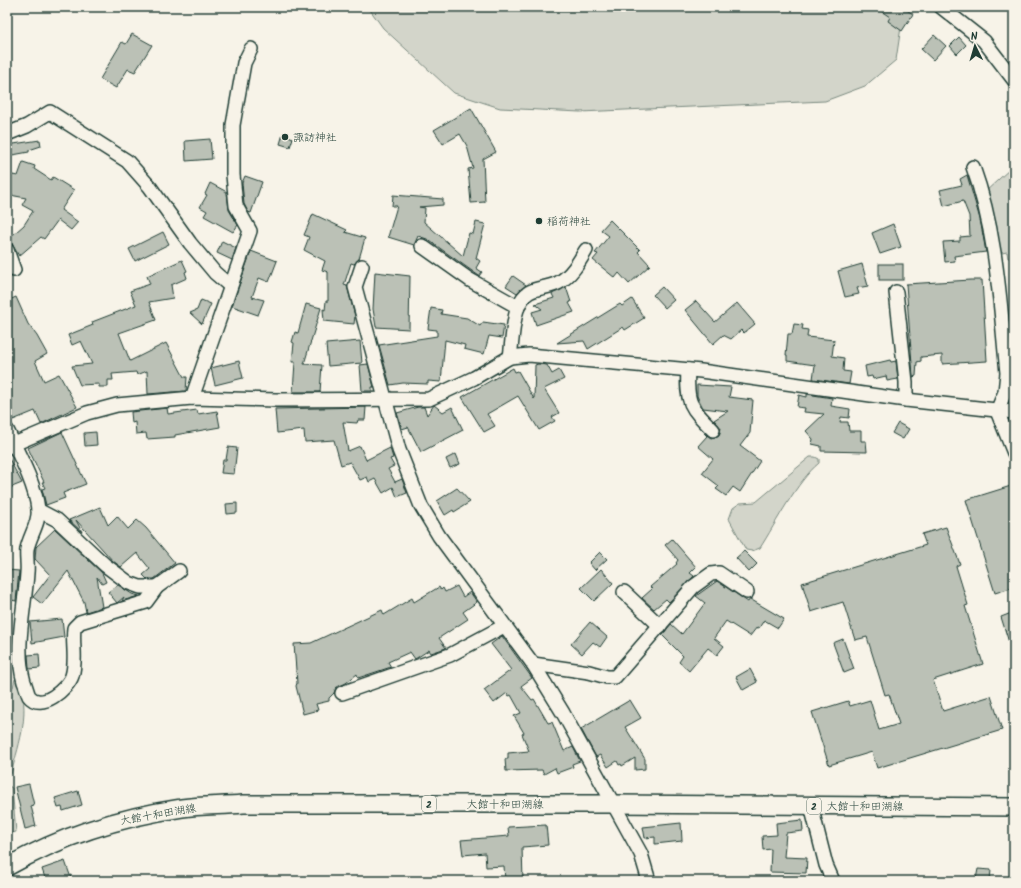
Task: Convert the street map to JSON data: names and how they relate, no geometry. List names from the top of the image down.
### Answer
{
  "streets": {
    "main road": ["2", "大館十和田湖線"]
  },
  "places": ["諏訪神社", "稲荷神社"],
  "north": "top"
}
